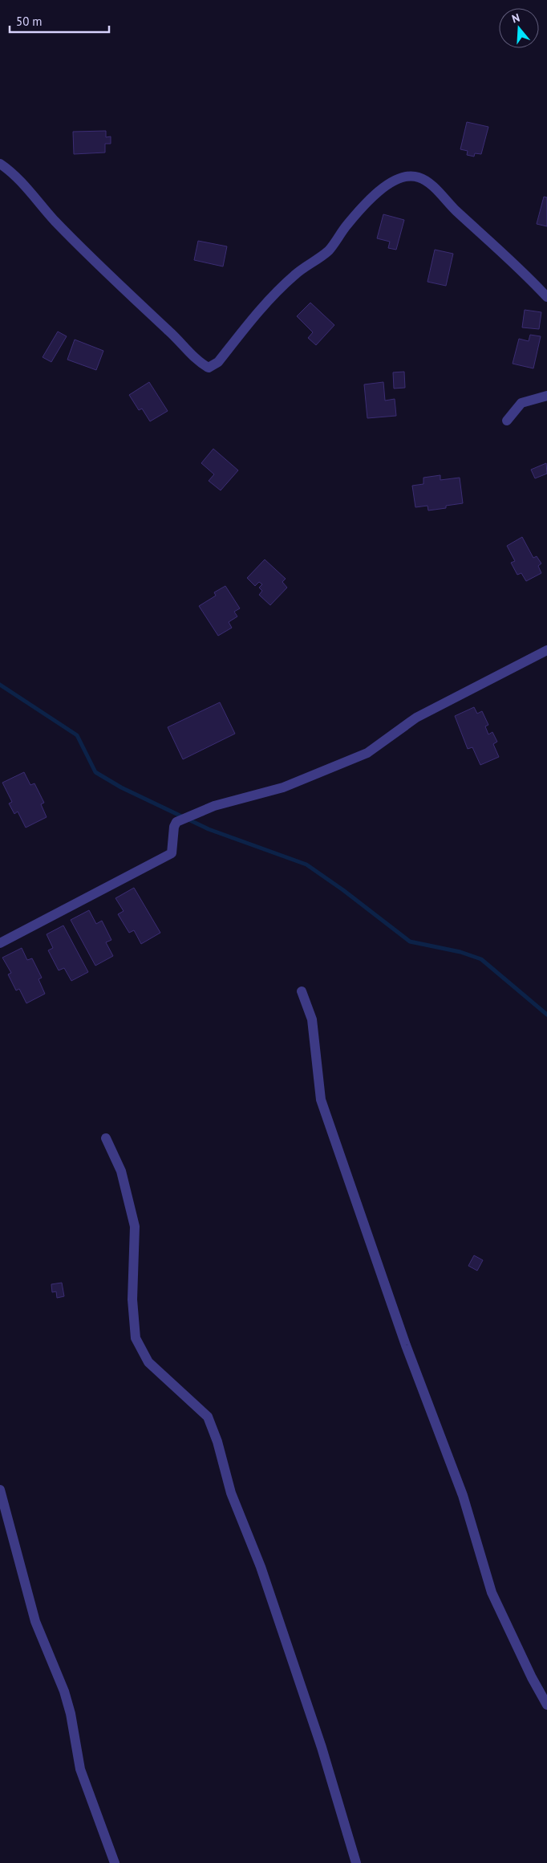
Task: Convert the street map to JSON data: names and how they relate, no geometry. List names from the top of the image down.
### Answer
{
  "scale_bar": "50 m",
  "north": "top"
}
